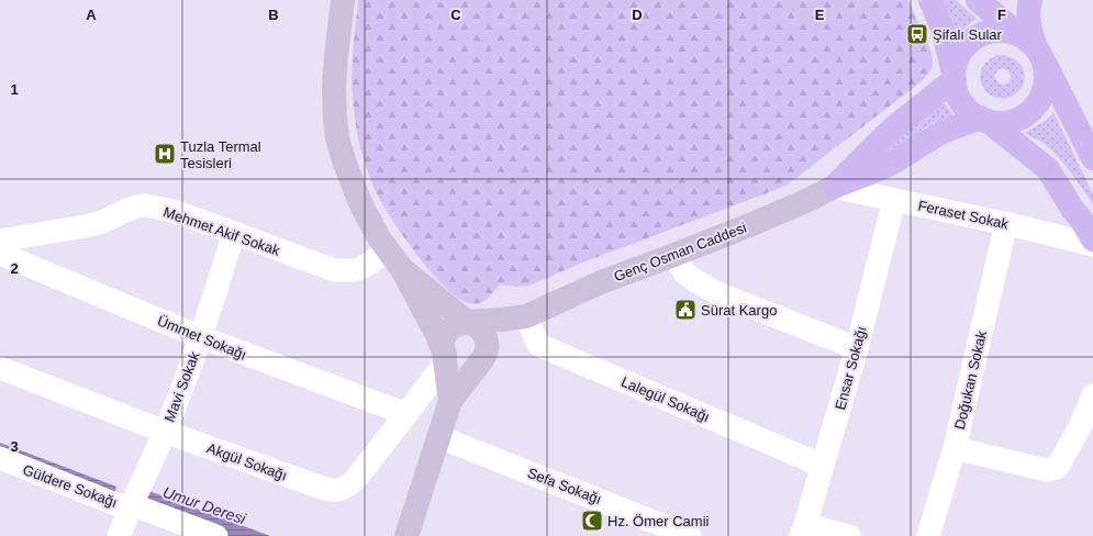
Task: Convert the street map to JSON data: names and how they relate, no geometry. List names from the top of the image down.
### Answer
{
  "streets": {
    "street": [
      "Feraset Sokak",
      "Mehmet Akif Sokak",
      "Genç Osman Caddesi",
      "Ümmet Sokağı",
      "Ensar Sokağı",
      "Doğukan Sokak",
      "Mavi Sokak",
      "Lalegül Sokağı",
      "Akgül Sokağı",
      "Güldere Sokağı",
      "Sefa Sokağı"
    ]
  },
  "crossings": [
    ["Feraset Sokak", "Genç Osman Caddesi"],
    ["Feraset Sokak", "Ensar Sokağı"],
    ["Feraset Sokak", "Doğukan Sokak"],
    ["Mehmet Akif Sokak", "Mavi Sokak"],
    ["Genç Osman Caddesi", "Lalegül Sokağı"],
    ["Genç Osman Caddesi", "Akgül Sokağı"],
    ["Genç Osman Caddesi", "Sefa Sokağı"],
    ["Ümmet Sokağı", "Mavi Sokak"],
    ["Ümmet Sokağı", "Akgül Sokağı"],
    ["Ensar Sokağı", "Lalegül Sokağı"],
    ["Mavi Sokak", "Akgül Sokağı"],
    ["Mavi Sokak", "Güldere Sokağı"]
  ],
  "water": ["Umur Deresi"],
  "places": {
    "bus stop": ["Şifalı Sular"],
    "hospital": ["Tuzla Termal Tesisleri"],
    "public building": ["Sürat Kargo"],
    "mosque": ["Hz. Ömer Camii"]
  },
  "grid": {
    "columns": [
      "A",
      "B",
      "C",
      "D",
      "E",
      "F"
    ],
    "rows": ["1", "2", "3"]
  }
}
